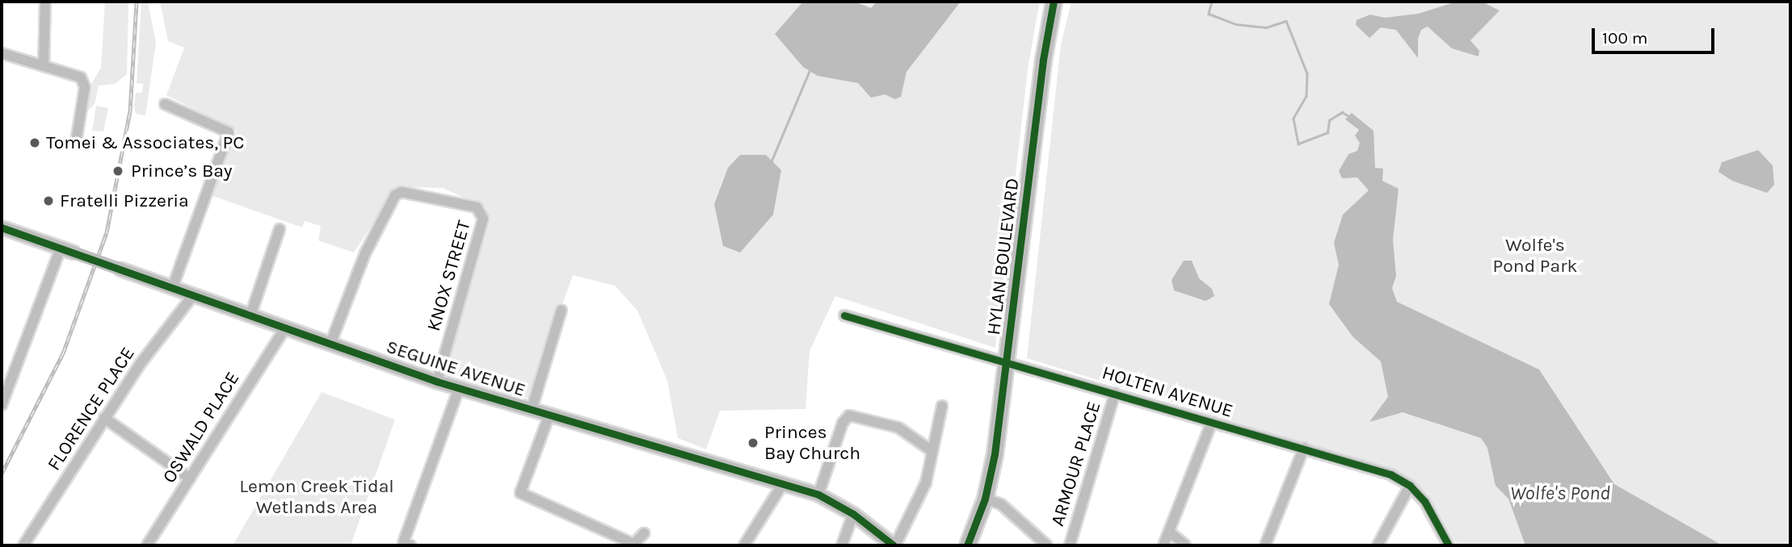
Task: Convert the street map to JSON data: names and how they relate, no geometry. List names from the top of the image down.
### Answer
{
  "streets": {
    "main road": ["HYLAN BOULEVARD"],
    "street": [
      "KNOX STREET",
      "SEGUINE AVENUE",
      "HOLTEN AVENUE",
      "FLORENCE PLACE",
      "OSWALD PLACE",
      "ARMOUR PLACE"
    ]
  },
  "crossings": [
    ["HYLAN BOULEVARD", "HOLTEN AVENUE"],
    ["KNOX STREET", "SEGUINE AVENUE"],
    ["SEGUINE AVENUE", "FLORENCE PLACE"],
    ["SEGUINE AVENUE", "OSWALD PLACE"],
    ["HOLTEN AVENUE", "ARMOUR PLACE"]
  ],
  "water": ["Wolfe's Pond"],
  "parks": ["Wolfe's Pond Park", "Lemon Creek Tidal Wetlands Area"],
  "places": [
    "Tomei & Associates, PC",
    "Prince’s Bay",
    "Fratelli Pizzeria",
    "Princes Bay Church"
  ],
  "scale_bar": "100 m"
}
